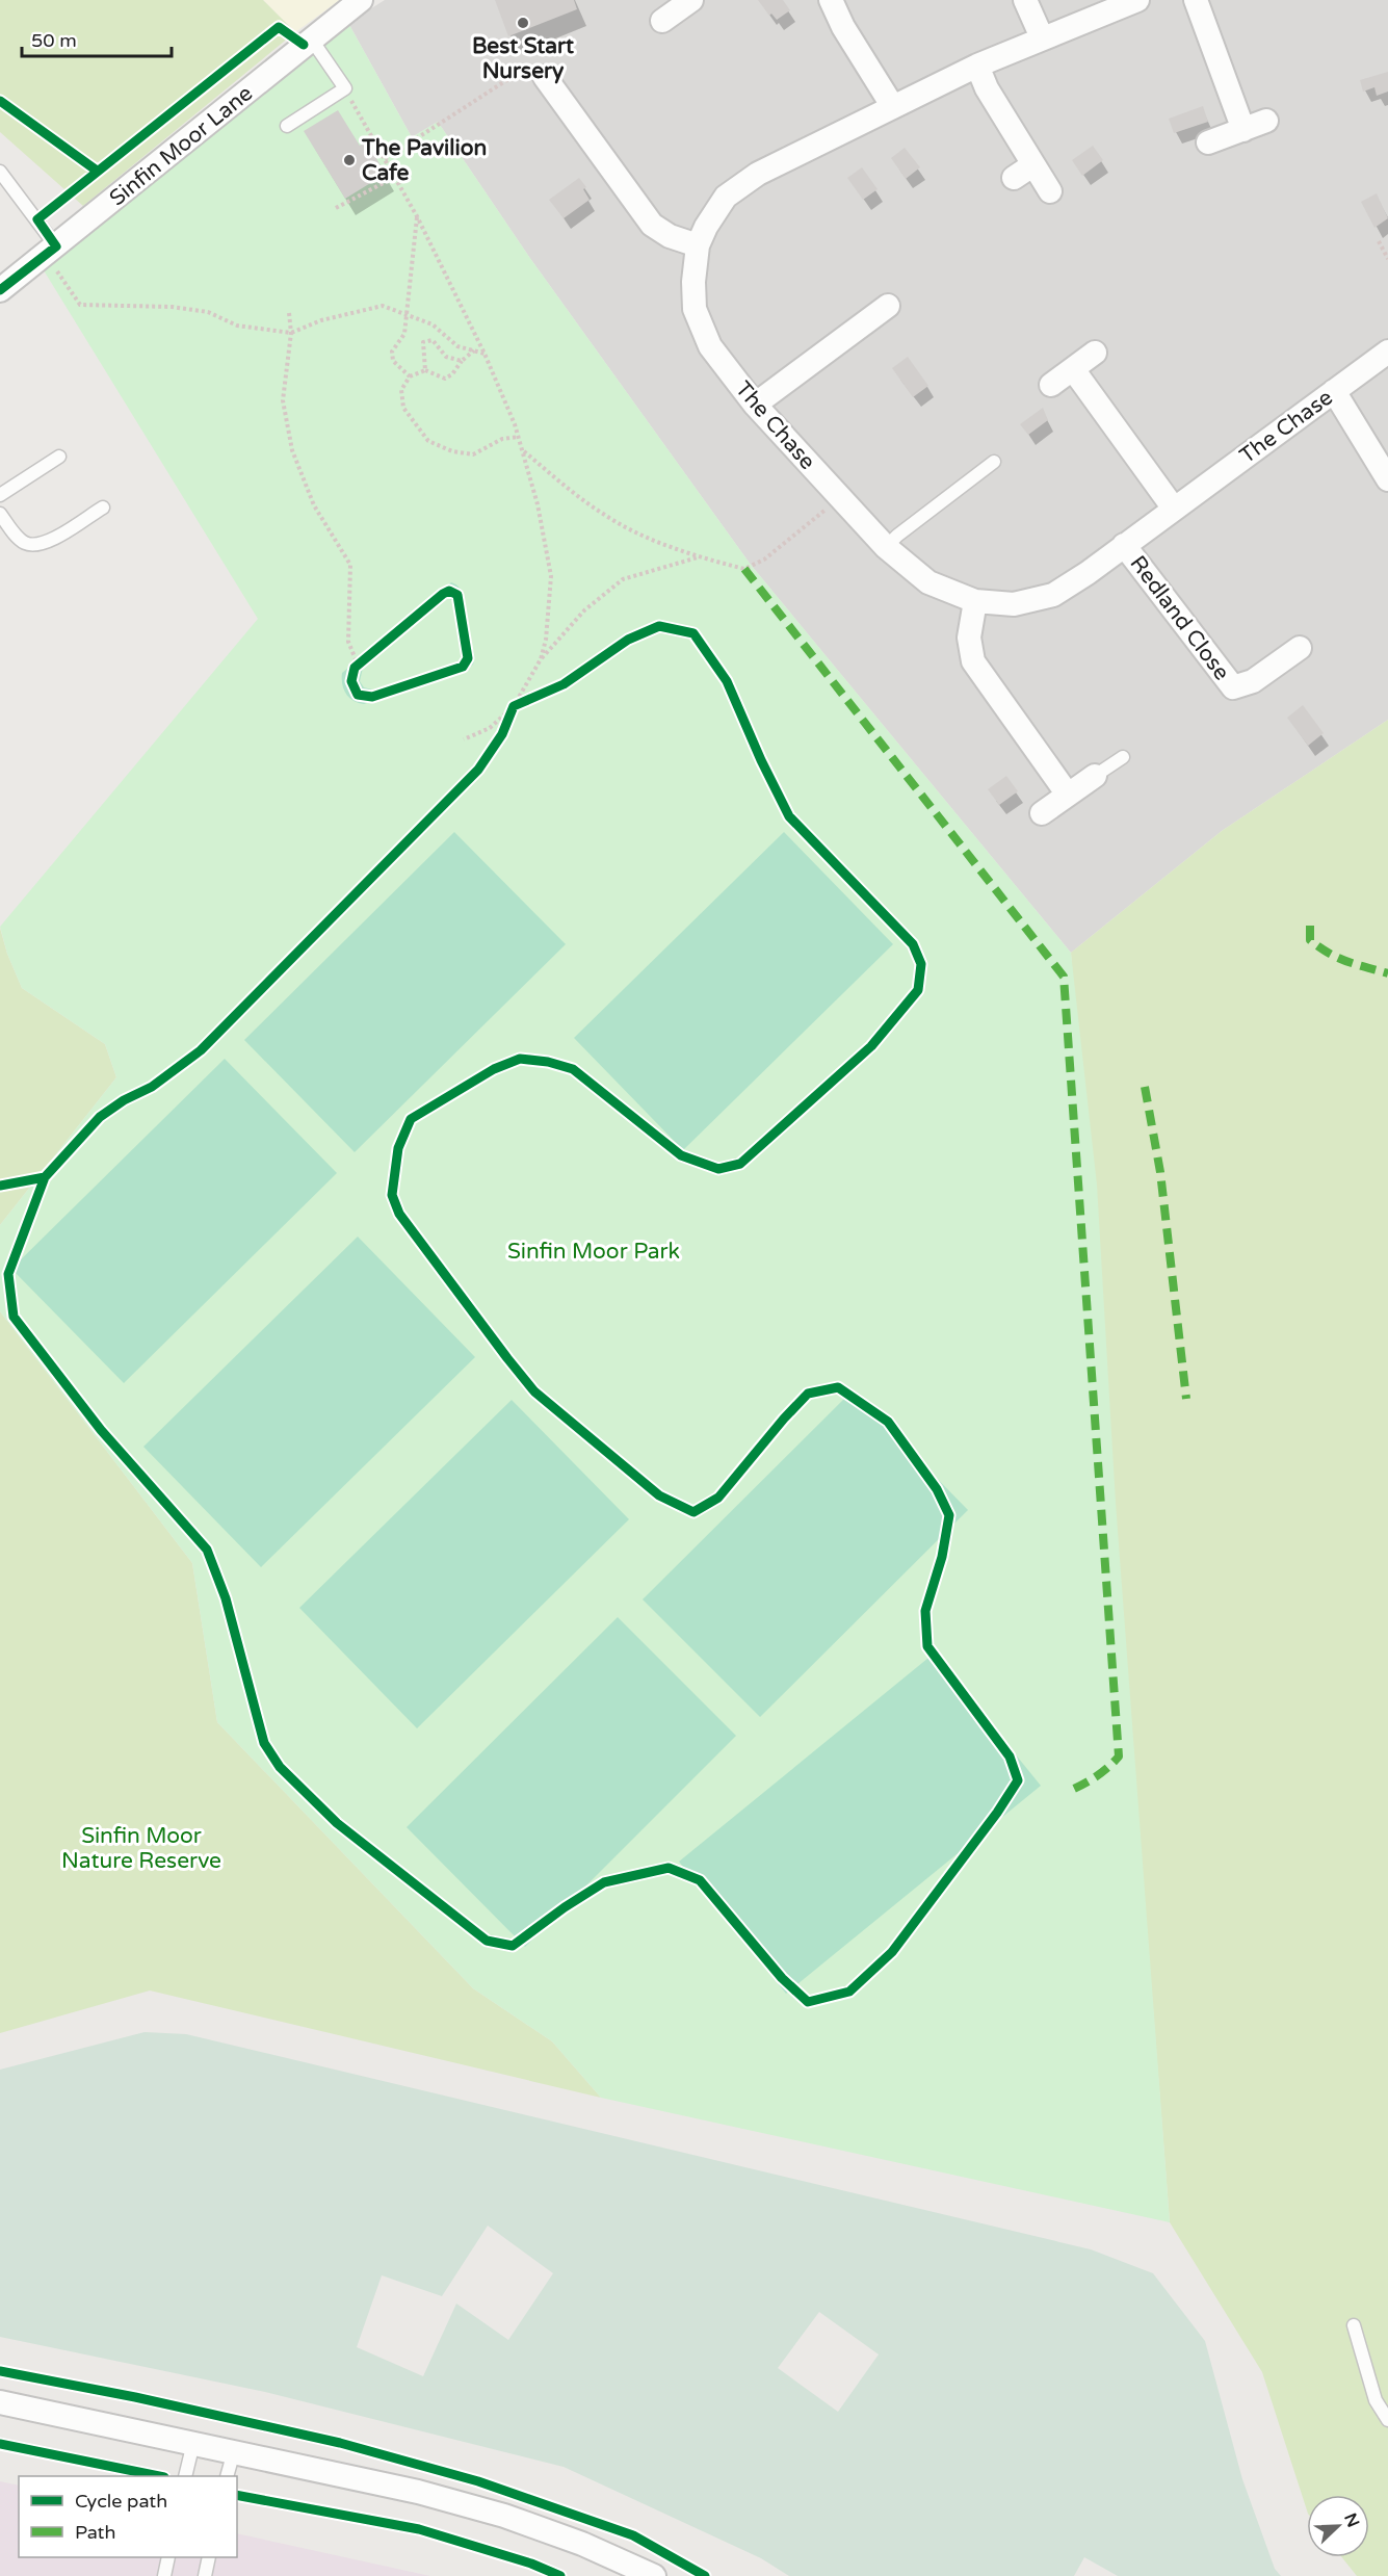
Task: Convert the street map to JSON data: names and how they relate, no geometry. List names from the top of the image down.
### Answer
{
  "streets": {
    "street": ["Sinfin Moor Lane", "The Chase", "Redland Close"]
  },
  "crossings": [
    ["The Chase", "Redland Close"]
  ],
  "parks": ["Sinfin Moor Park", "Sinfin Moor Nature Reserve"],
  "places": ["Best Start Nursery", "The Pavilion Cafe"],
  "legend": ["Cycle path", "Path"],
  "scale_bar": "50 m",
  "north": "top right"
}
